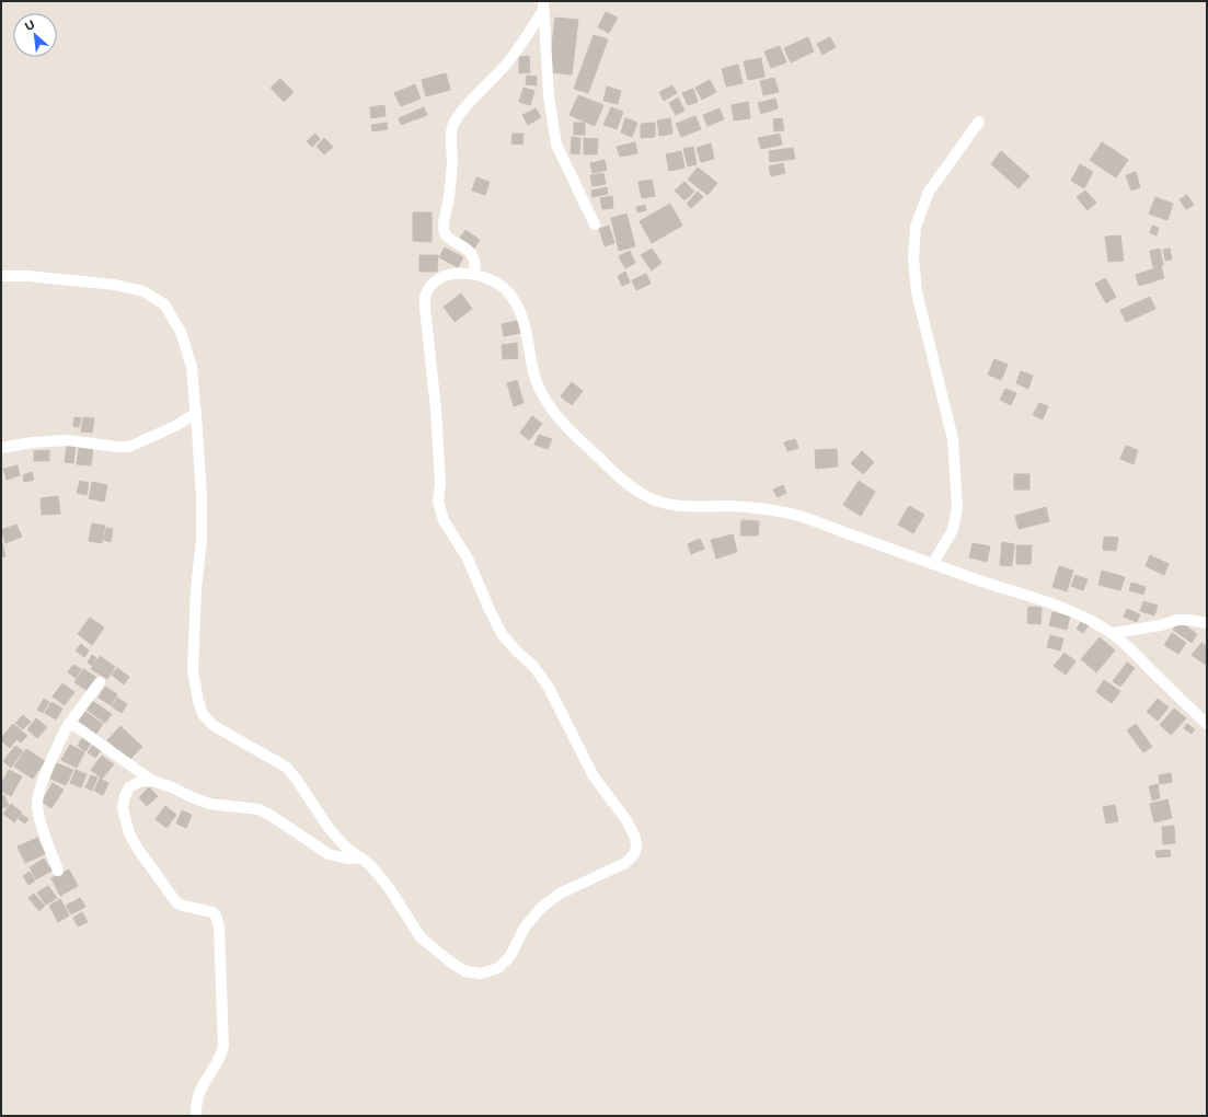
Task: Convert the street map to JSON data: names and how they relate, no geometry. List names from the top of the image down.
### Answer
{
  "north": "top left"
}
